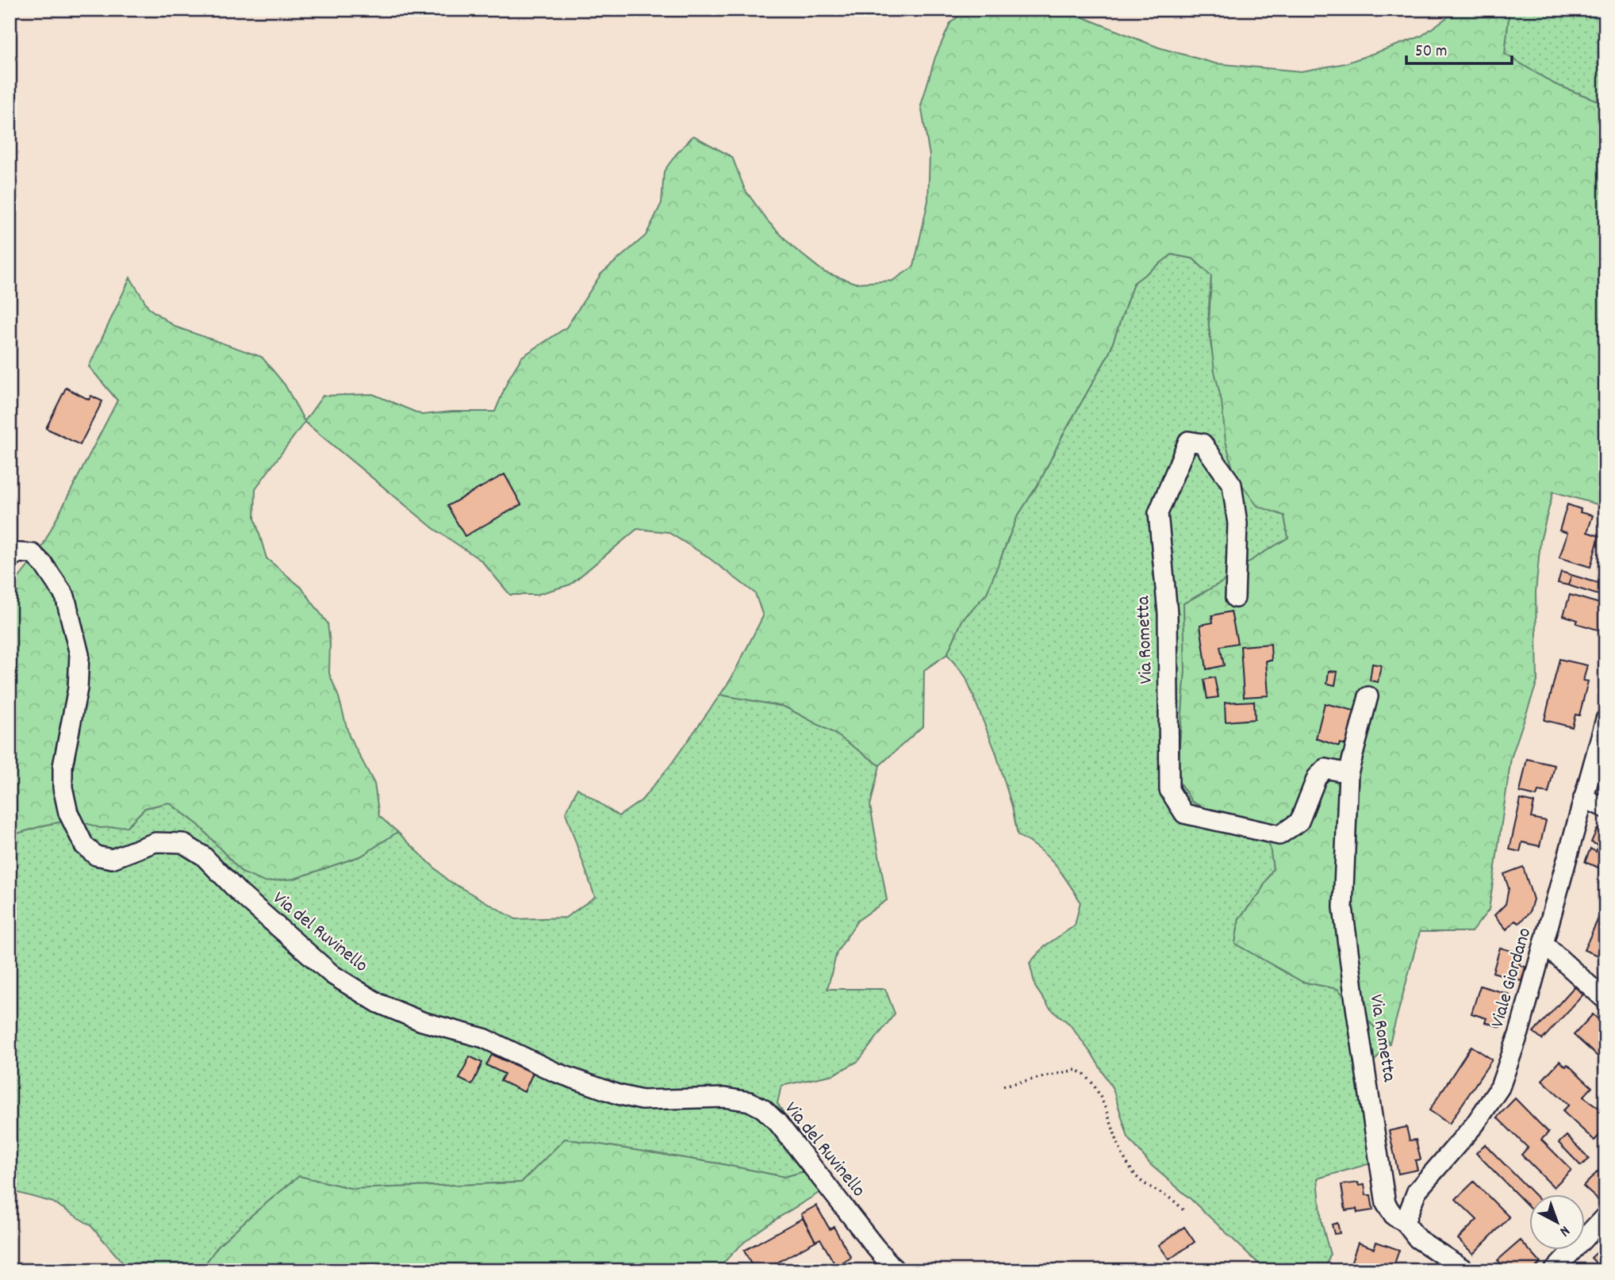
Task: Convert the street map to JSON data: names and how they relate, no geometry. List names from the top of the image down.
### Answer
{
  "streets": {
    "street": ["Via Rometta", "Via del Ruvinello", "Viale Giordano"]
  },
  "crossings": [
    ["Via Rometta", "Viale Giordano"]
  ],
  "scale_bar": "50 m",
  "north": "bottom right"
}
